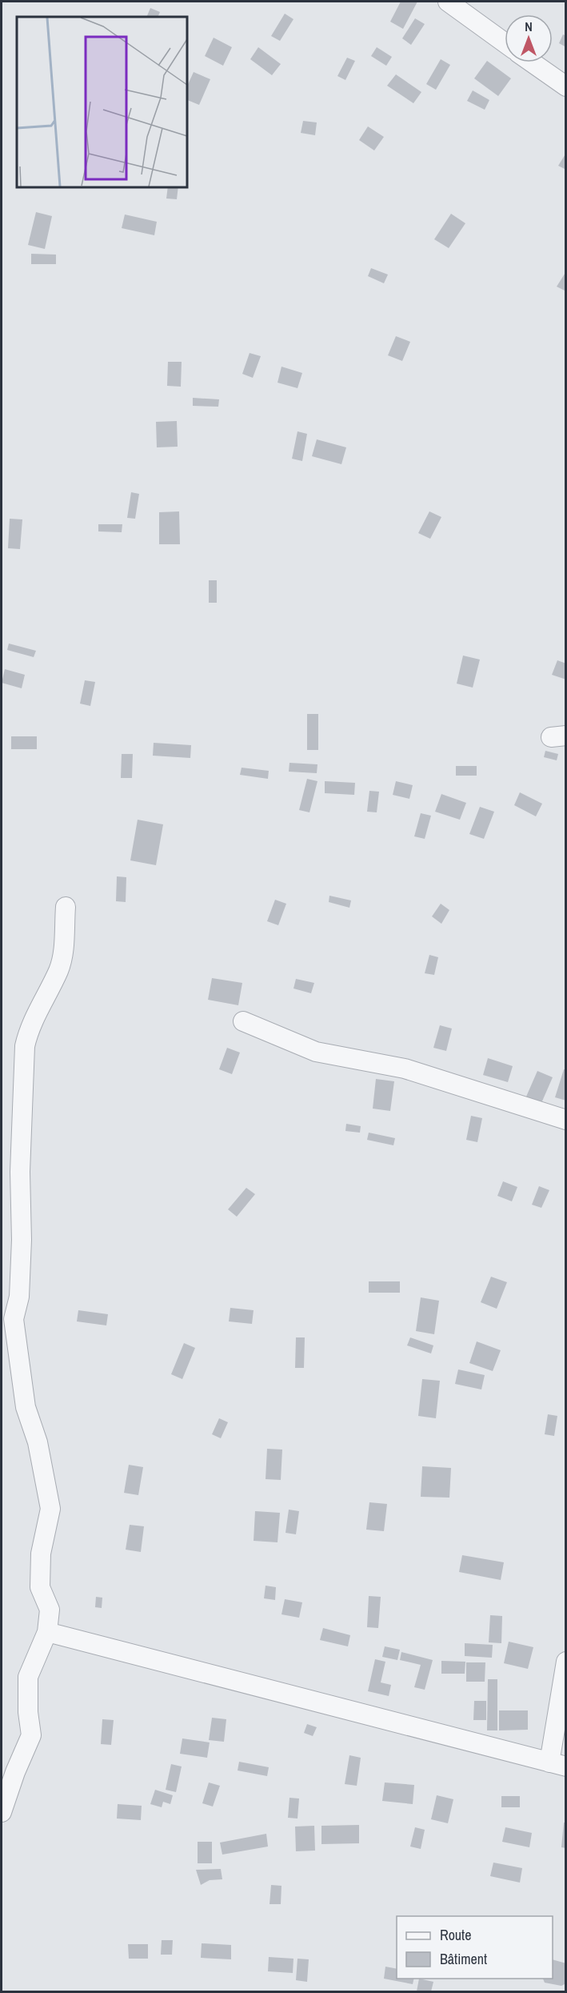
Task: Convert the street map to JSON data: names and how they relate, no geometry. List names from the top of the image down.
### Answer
{
  "legend": ["Route", "Bâtiment"],
  "north": "top"
}
